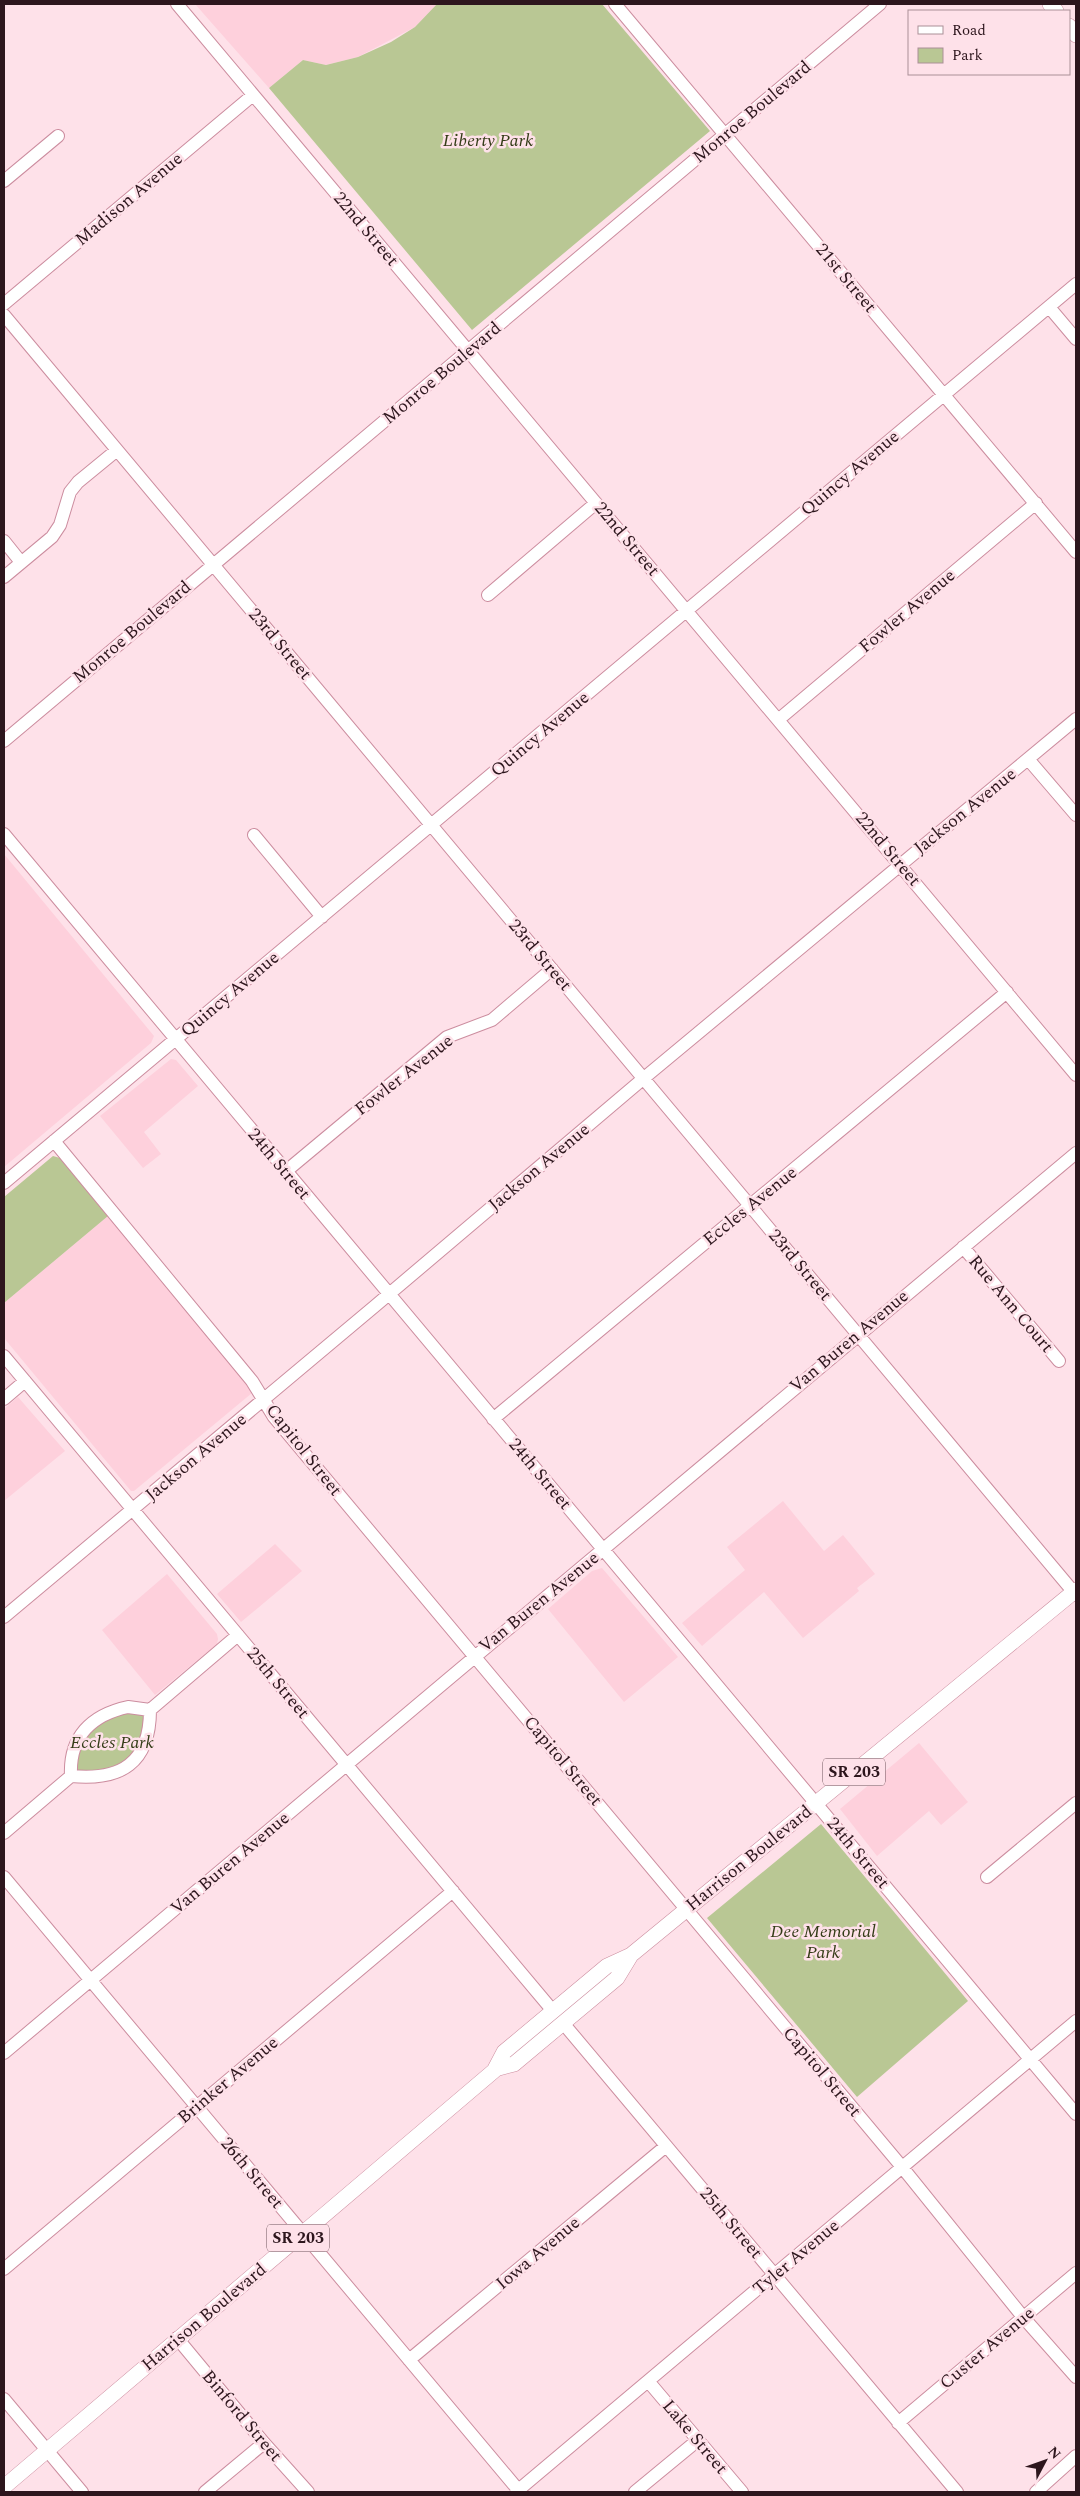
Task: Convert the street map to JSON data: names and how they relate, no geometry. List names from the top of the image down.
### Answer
{
  "streets": {
    "main road": ["SR 203", "Harrison Boulevard"],
    "street": [
      "Monroe Boulevard",
      "Madison Avenue",
      "22nd Street",
      "21st Street",
      "Quincy Avenue",
      "Fowler Avenue",
      "23rd Street",
      "Jackson Avenue",
      "24th Street",
      "Eccles Avenue",
      "Rue Ann Court",
      "Van Buren Avenue",
      "Capitol Street",
      "25th Street",
      "Brinker Avenue",
      "26th Street",
      "Iowa Avenue",
      "Tyler Avenue",
      "Custer Avenue",
      "Binford Street",
      "Lake Street"
    ]
  },
  "crossings": [
    ["Monroe Boulevard", "22nd Street"],
    ["Monroe Boulevard", "21st Street"],
    ["Monroe Boulevard", "23rd Street"],
    ["Madison Avenue", "22nd Street"],
    ["22nd Street", "Quincy Avenue"],
    ["22nd Street", "Fowler Avenue"],
    ["22nd Street", "Jackson Avenue"],
    ["22nd Street", "Eccles Avenue"],
    ["21st Street", "Quincy Avenue"],
    ["21st Street", "Fowler Avenue"],
    ["Quincy Avenue", "23rd Street"],
    ["Quincy Avenue", "24th Street"],
    ["Quincy Avenue", "Capitol Street"],
    ["Fowler Avenue", "23rd Street"],
    ["Fowler Avenue", "24th Street"],
    ["23rd Street", "Jackson Avenue"],
    ["23rd Street", "Eccles Avenue"],
    ["23rd Street", "Van Buren Avenue"],
    ["23rd Street", "Harrison Boulevard"],
    ["Jackson Avenue", "24th Street"],
    ["Jackson Avenue", "Capitol Street"],
    ["Jackson Avenue", "25th Street"],
    ["24th Street", "Eccles Avenue"],
    ["24th Street", "Van Buren Avenue"],
    ["24th Street", "Harrison Boulevard"],
    ["24th Street", "Tyler Avenue"],
    ["Rue Ann Court", "Van Buren Avenue"],
    ["Van Buren Avenue", "Capitol Street"],
    ["Van Buren Avenue", "25th Street"],
    ["Van Buren Avenue", "26th Street"],
    ["Capitol Street", "Harrison Boulevard"],
    ["Capitol Street", "Tyler Avenue"],
    ["Capitol Street", "Custer Avenue"],
    ["25th Street", "Harrison Boulevard"],
    ["25th Street", "Brinker Avenue"],
    ["25th Street", "Iowa Avenue"],
    ["25th Street", "Tyler Avenue"],
    ["25th Street", "Custer Avenue"],
    ["Harrison Boulevard", "26th Street"],
    ["Harrison Boulevard", "Binford Street"],
    ["Brinker Avenue", "26th Street"],
    ["26th Street", "Iowa Avenue"],
    ["26th Street", "Tyler Avenue"],
    ["Tyler Avenue", "Lake Street"]
  ],
  "parks": ["Liberty Park", "Eccles Park", "Dee Memorial Park"],
  "legend": ["Road", "Park"],
  "north": "top right"
}
